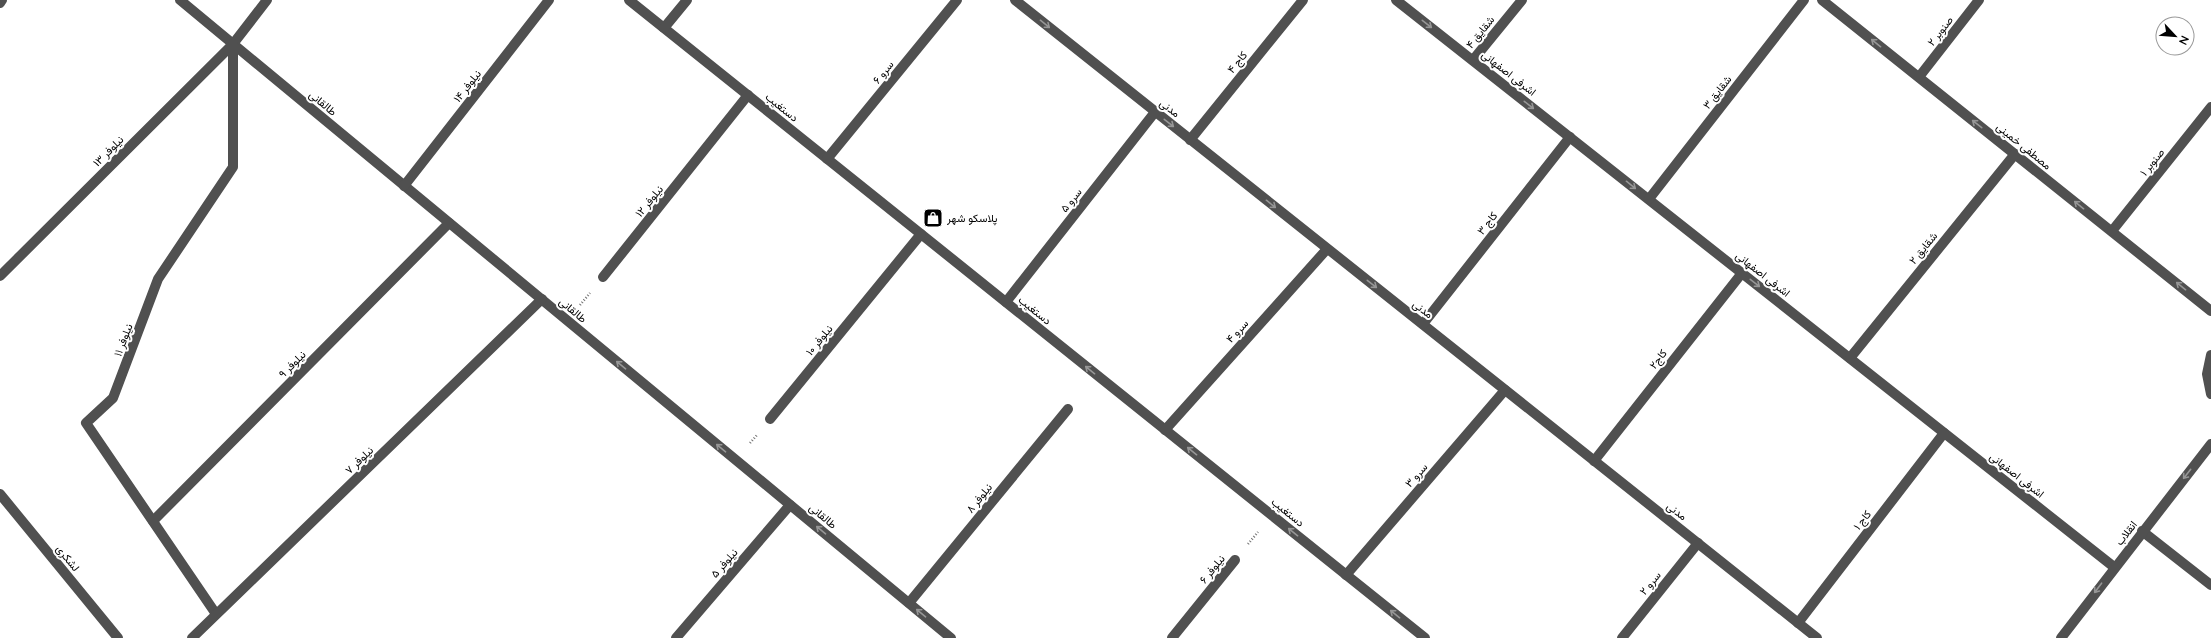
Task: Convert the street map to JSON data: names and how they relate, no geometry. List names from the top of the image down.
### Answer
{
  "streets": {
    "street": [
      "صنوبر ۲",
      "شقایق ۴",
      "کاج ۴",
      "سرو ۶",
      "اشرفی اصفهانی",
      "نیلوفر ۱۴",
      "شقایق ۳",
      "طالقانی",
      "دستغیب",
      "مدنی",
      "مصطفی خمینی",
      "نیلوفر ۱۳",
      "صنوبر ۱",
      "سرو ۵",
      "نیلوفر ۱۲",
      "کاج ۳",
      "شقایق ۲",
      "سرو ۴",
      "نیلوفر ۱۱",
      "نیلوفر ۱۰",
      "کاج۲",
      "نیلوفر ۹",
      "نیلوفر ۷",
      "سرو ۳",
      "نیلوفر ۸",
      "کاج ۱",
      "انقلاب",
      "لشکری",
      "نیلوفر ۵",
      "نیلوفر ۶",
      "سرو ۲"
    ]
  },
  "crossings": [
    ["صنوبر ۲", "مصطفی خمینی"],
    ["شقایق ۴", "اشرفی اصفهانی"],
    ["کاج ۴", "مدنی"],
    ["سرو ۶", "دستغیب"],
    ["اشرفی اصفهانی", "شقایق ۳"],
    ["اشرفی اصفهانی", "کاج ۳"],
    ["اشرفی اصفهانی", "شقایق ۲"],
    ["اشرفی اصفهانی", "کاج۲"],
    ["اشرفی اصفهانی", "کاج ۱"],
    ["اشرفی اصفهانی", "انقلاب"],
    ["نیلوفر ۱۴", "طالقانی"],
    ["طالقانی", "نیلوفر ۱۳"],
    ["طالقانی", "نیلوفر ۱۱"],
    ["طالقانی", "نیلوفر ۹"],
    ["طالقانی", "نیلوفر ۷"],
    ["طالقانی", "نیلوفر ۸"],
    ["طالقانی", "نیلوفر ۵"],
    ["دستغیب", "سرو ۵"],
    ["دستغیب", "نیلوفر ۱۲"],
    ["دستغیب", "سرو ۴"],
    ["دستغیب", "نیلوفر ۱۰"],
    ["دستغیب", "سرو ۳"],
    ["دستغیب", "نیلوفر ۶"],
    ["مدنی", "سرو ۵"],
    ["مدنی", "کاج ۳"],
    ["مدنی", "سرو ۴"],
    ["مدنی", "کاج۲"],
    ["مدنی", "سرو ۳"],
    ["مدنی", "کاج ۱"],
    ["مدنی", "سرو ۲"],
    ["مصطفی خمینی", "صنوبر ۱"],
    ["مصطفی خمینی", "شقایق ۲"],
    ["نیلوفر ۱۳", "نیلوفر ۱۱"],
    ["نیلوفر ۱۱", "نیلوفر ۹"],
    ["نیلوفر ۱۱", "نیلوفر ۷"]
  ],
  "one_way": [
    "اشرفی اصفهانی",
    "طالقانی",
    "دستغیب",
    "مدنی",
    "مصطفی خمینی",
    "انقلاب"
  ],
  "places": {
    "shop": ["پلاسکو شهر"]
  },
  "north": "bottom right"
}
